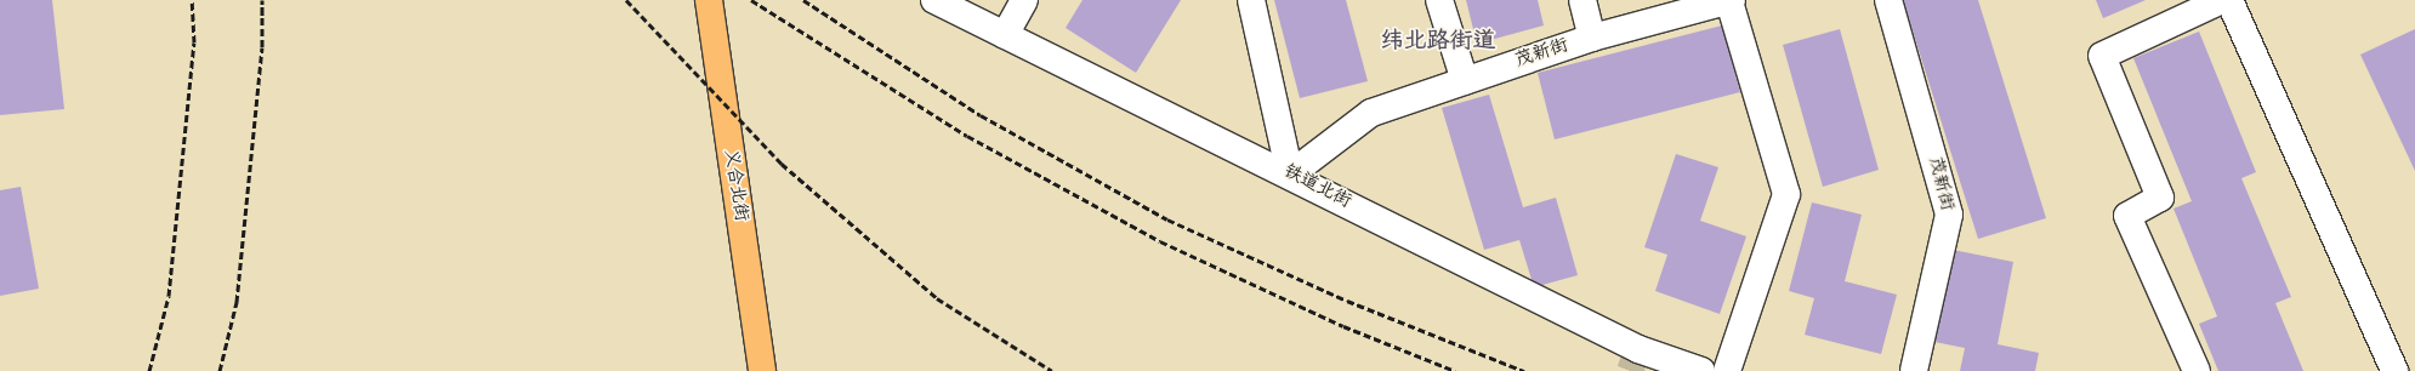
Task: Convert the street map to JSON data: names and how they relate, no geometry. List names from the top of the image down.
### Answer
{
  "streets": {
    "main road": ["义合北街"],
    "street": ["茂新街", "铁道北街"]
  },
  "crossings": [
    ["茂新街", "铁道北街"]
  ],
  "districts": ["纬北路街道"]
}
